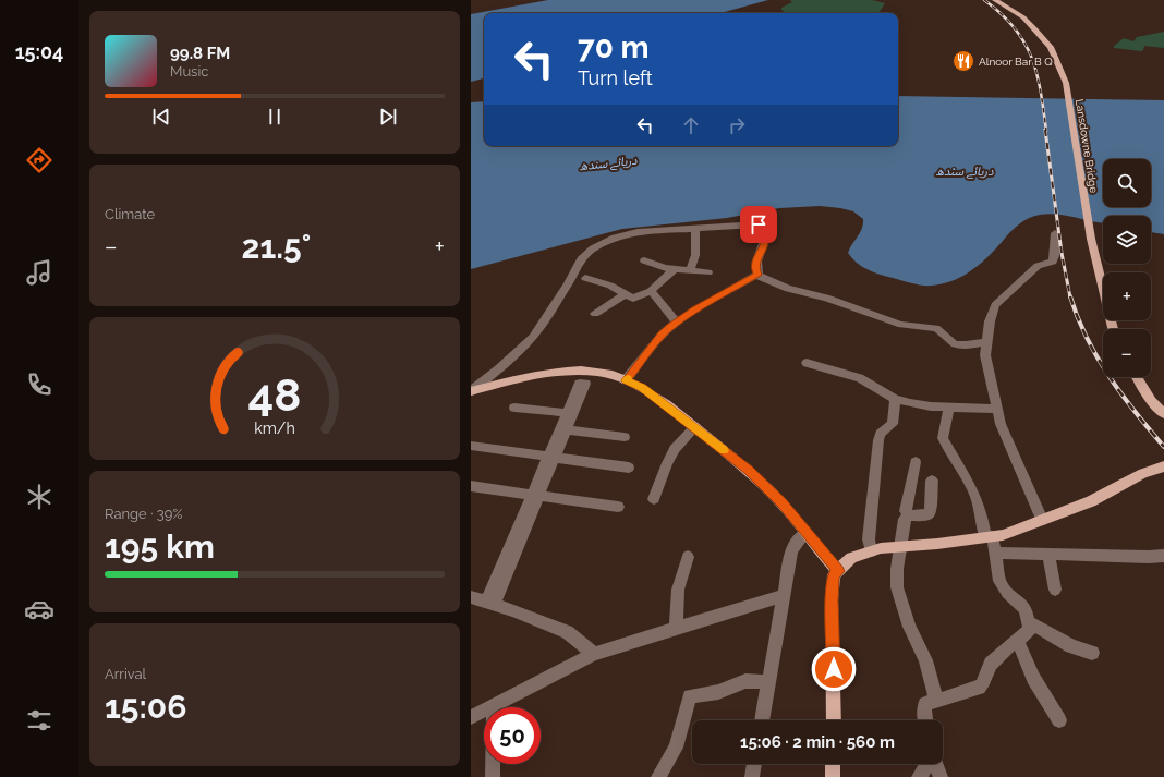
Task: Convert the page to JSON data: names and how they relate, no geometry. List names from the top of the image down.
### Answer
{
  "streets": {
    "main road": ["Lansdowne Bridge"]
  },
  "water": ["دریائے سندھ"],
  "places": {
    "restaurant": ["Alnoor Bar B Q"]
  },
  "page": {
    "tabs": "15:04",
    "turn": ["70 m", "Turn left"],
    "song": ["99.8 FM", "Music"],
    "map_buttons": ["+", "−"],
    "tile": [
      "Climate",
      ["Range · 39%", "195 km"],
      ["Arrival", "15:06"]
    ],
    "heat": ["−", "21.5°", "+"],
    "limit": "50",
    "trip": "15:06 · 2 min · 560 m",
    "gauge": ["48", "km/h"]
  }
}
